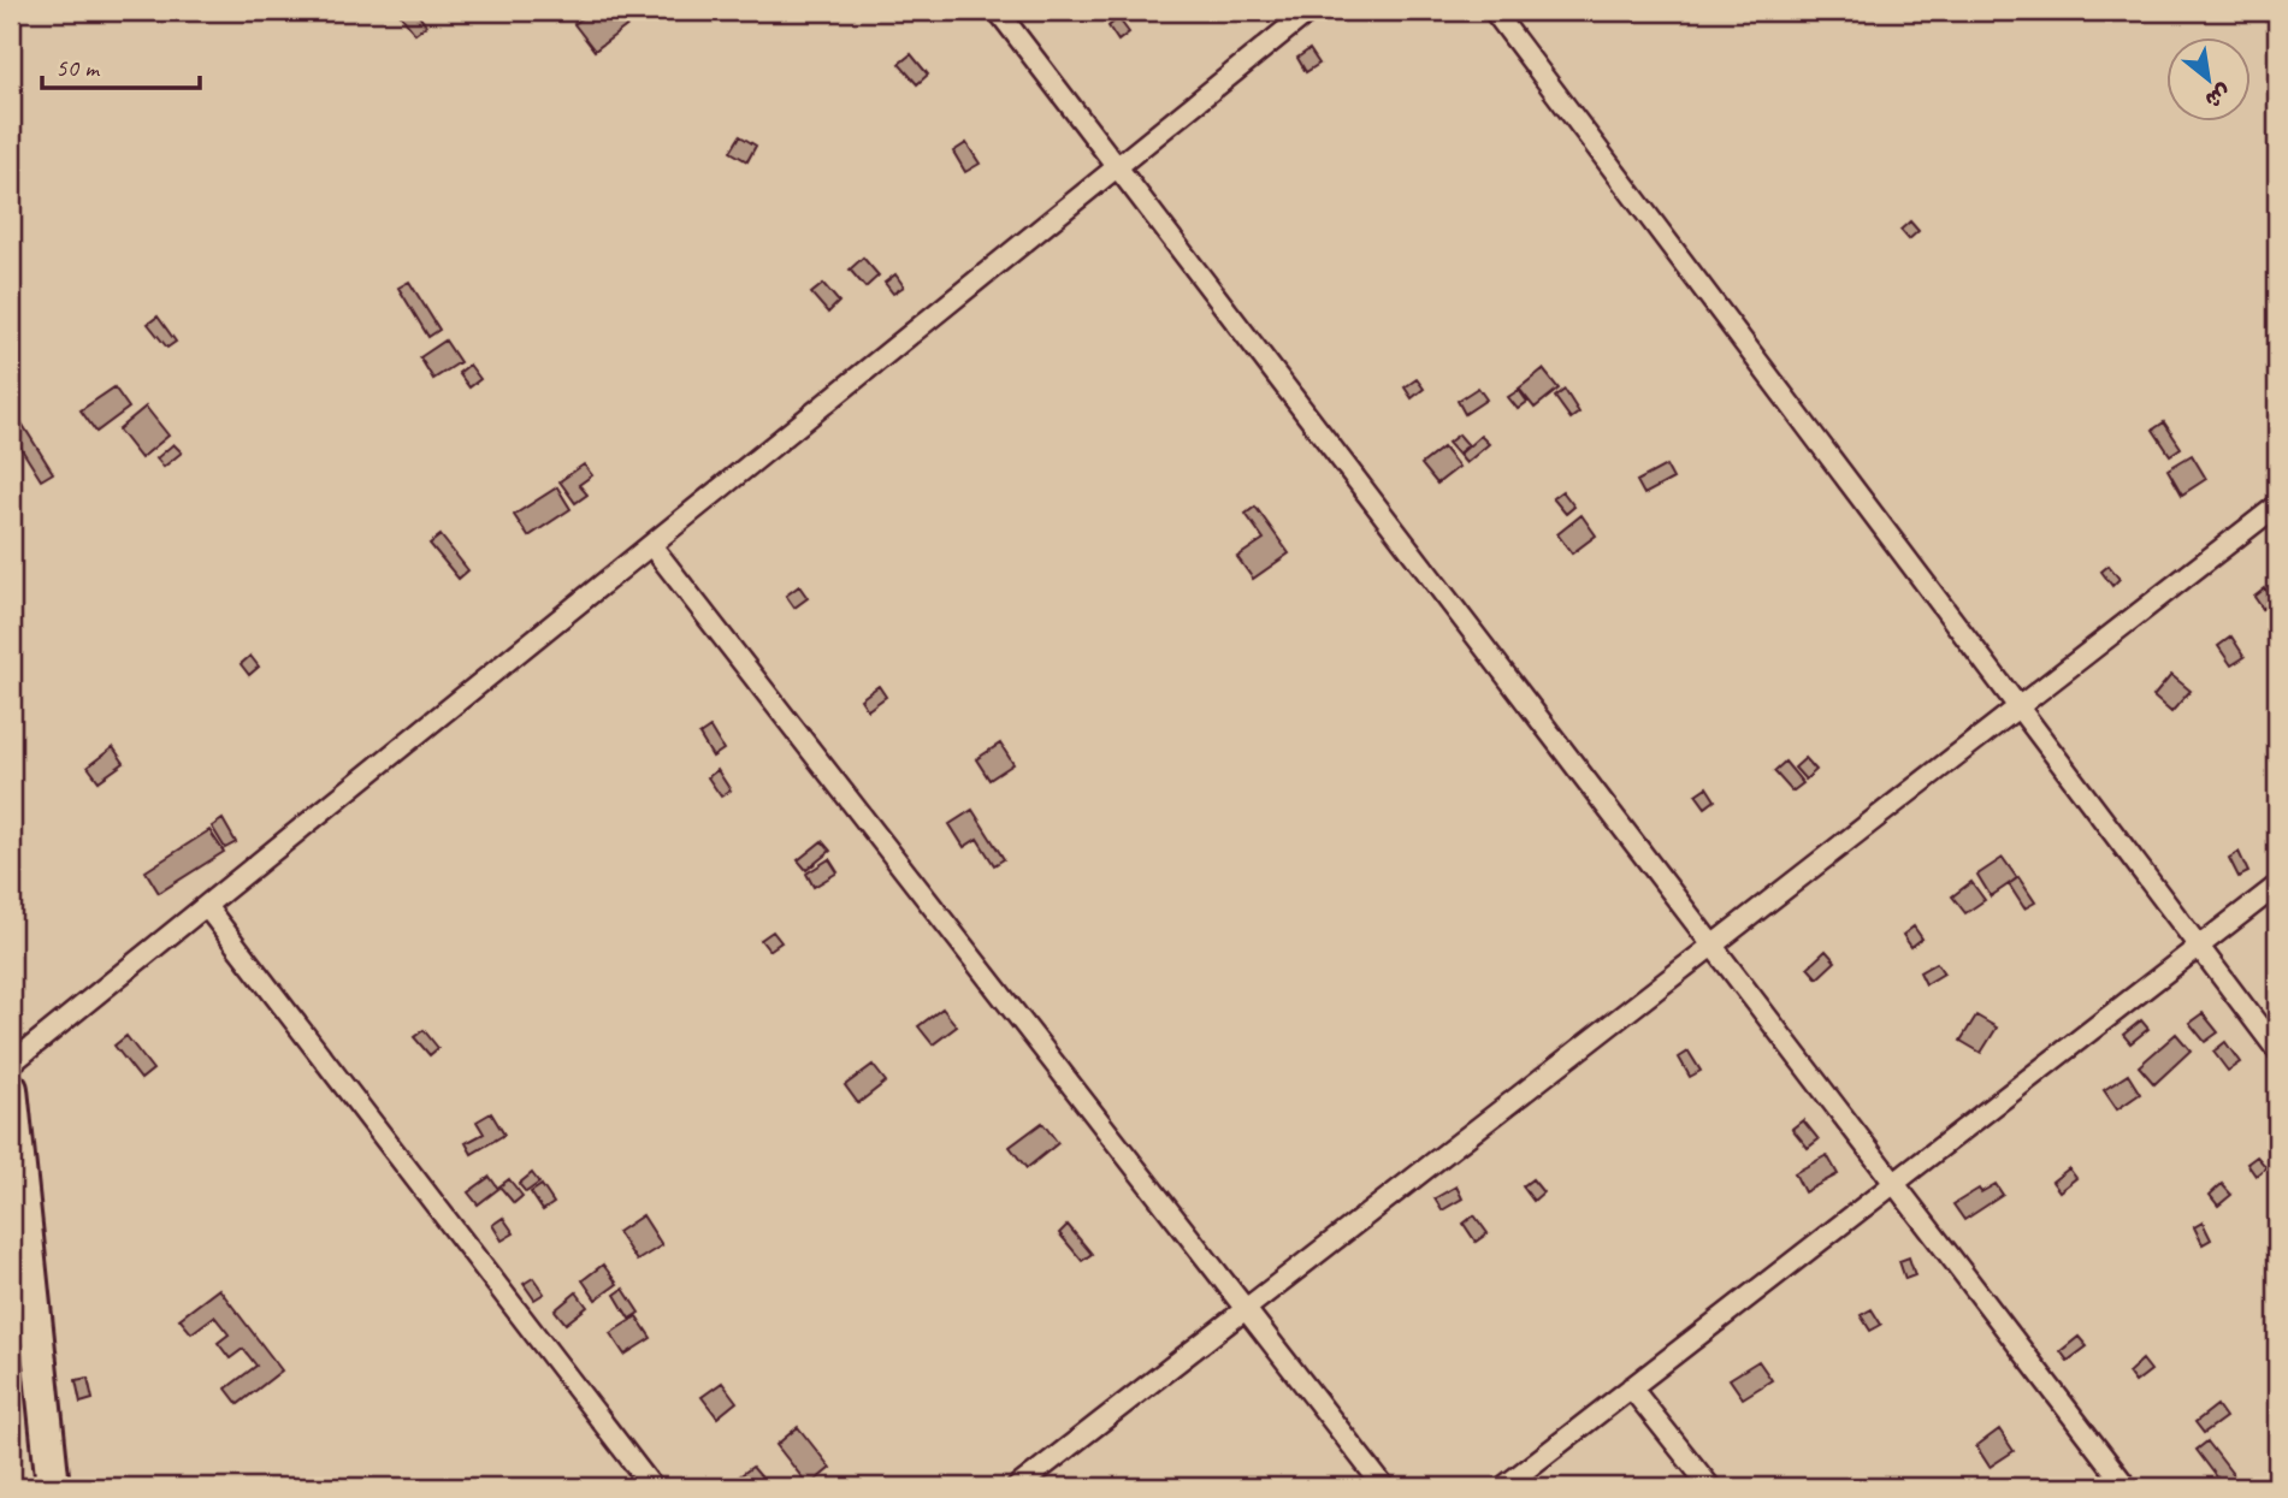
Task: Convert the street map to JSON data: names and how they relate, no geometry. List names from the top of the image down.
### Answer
{
  "scale_bar": "50 m",
  "north": "bottom right"
}
